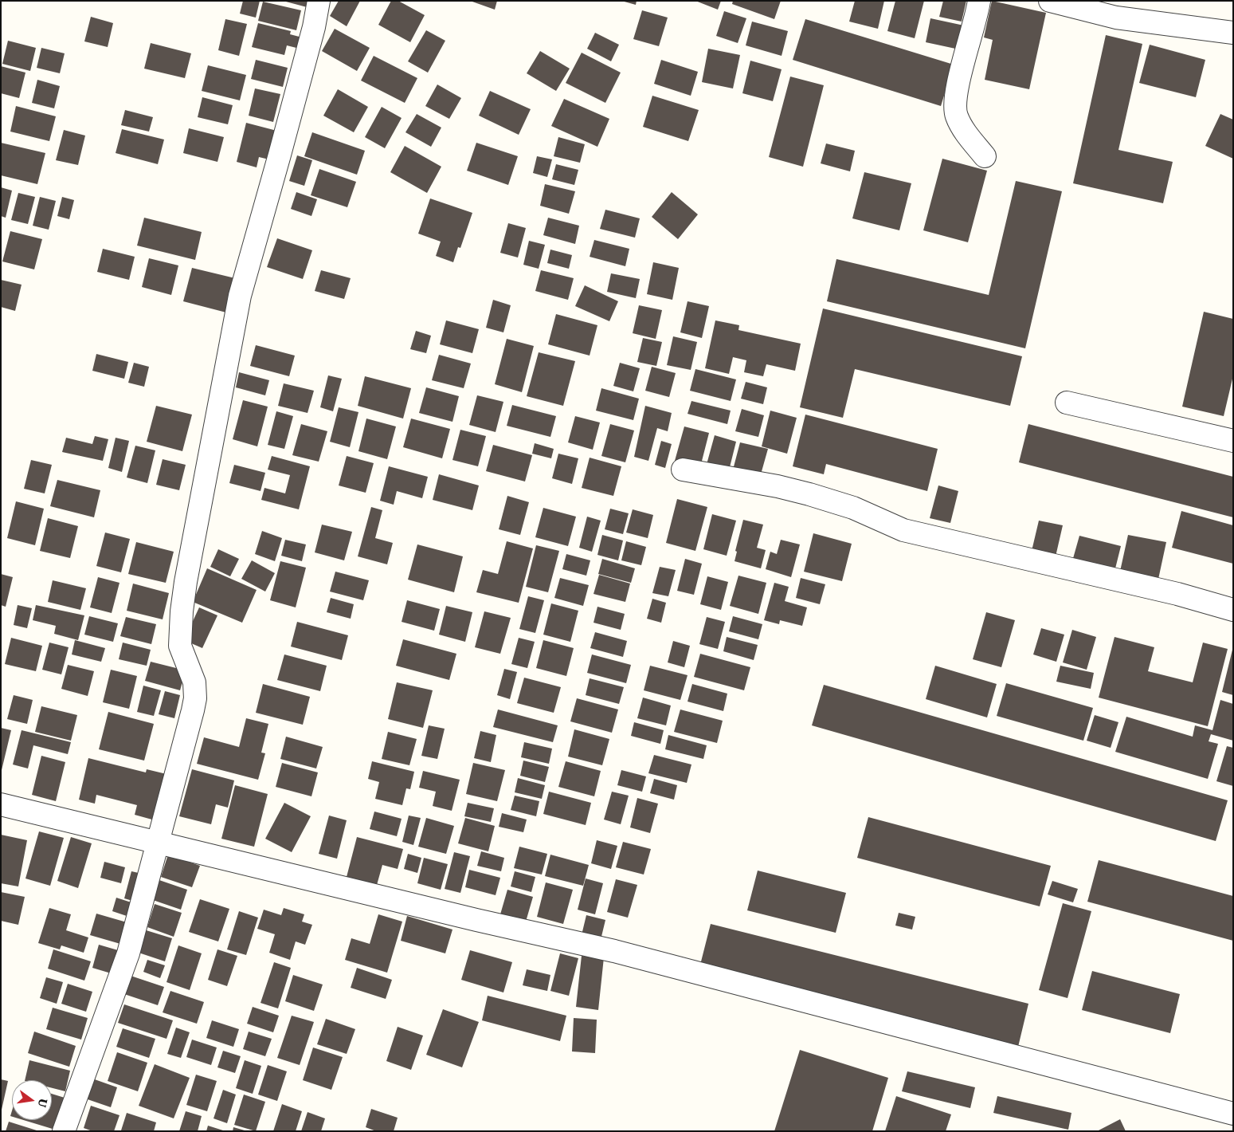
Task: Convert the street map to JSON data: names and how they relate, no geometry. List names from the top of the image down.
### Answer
{
  "north": "right"
}
